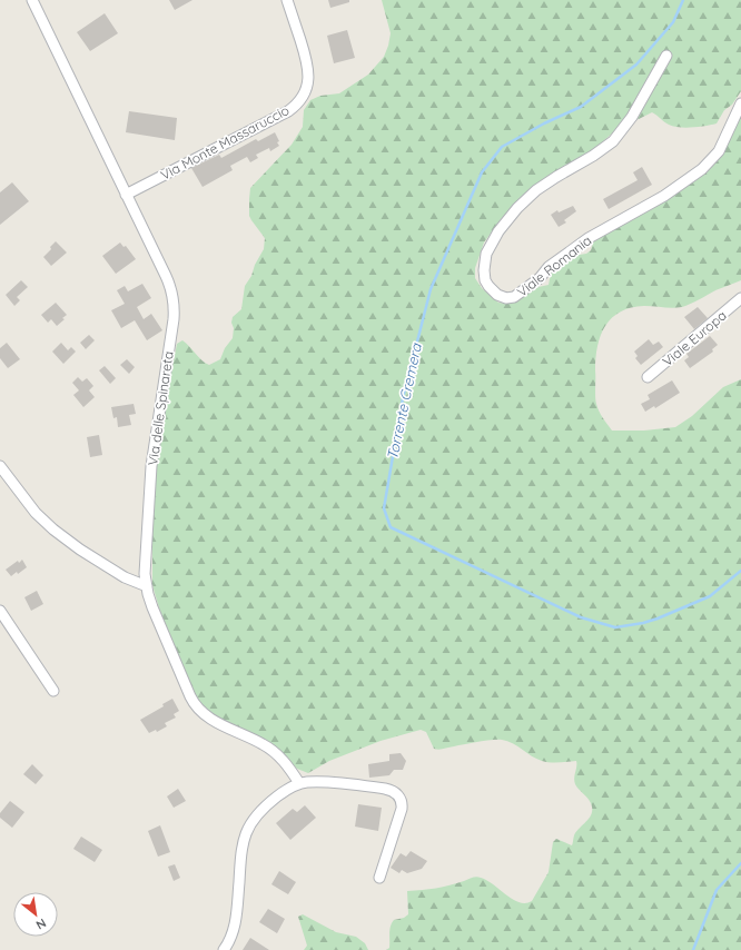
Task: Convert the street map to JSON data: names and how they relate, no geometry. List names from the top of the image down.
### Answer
{
  "streets": {
    "street": [
      "Via Monte Massaruccio",
      "Viale Romania",
      "Viale Europa",
      "Via delle Spinareta"
    ]
  },
  "crossings": [
    ["Via Monte Massaruccio", "Via delle Spinareta"]
  ],
  "water": ["Torrente Cremera"],
  "north": "bottom right"
}
